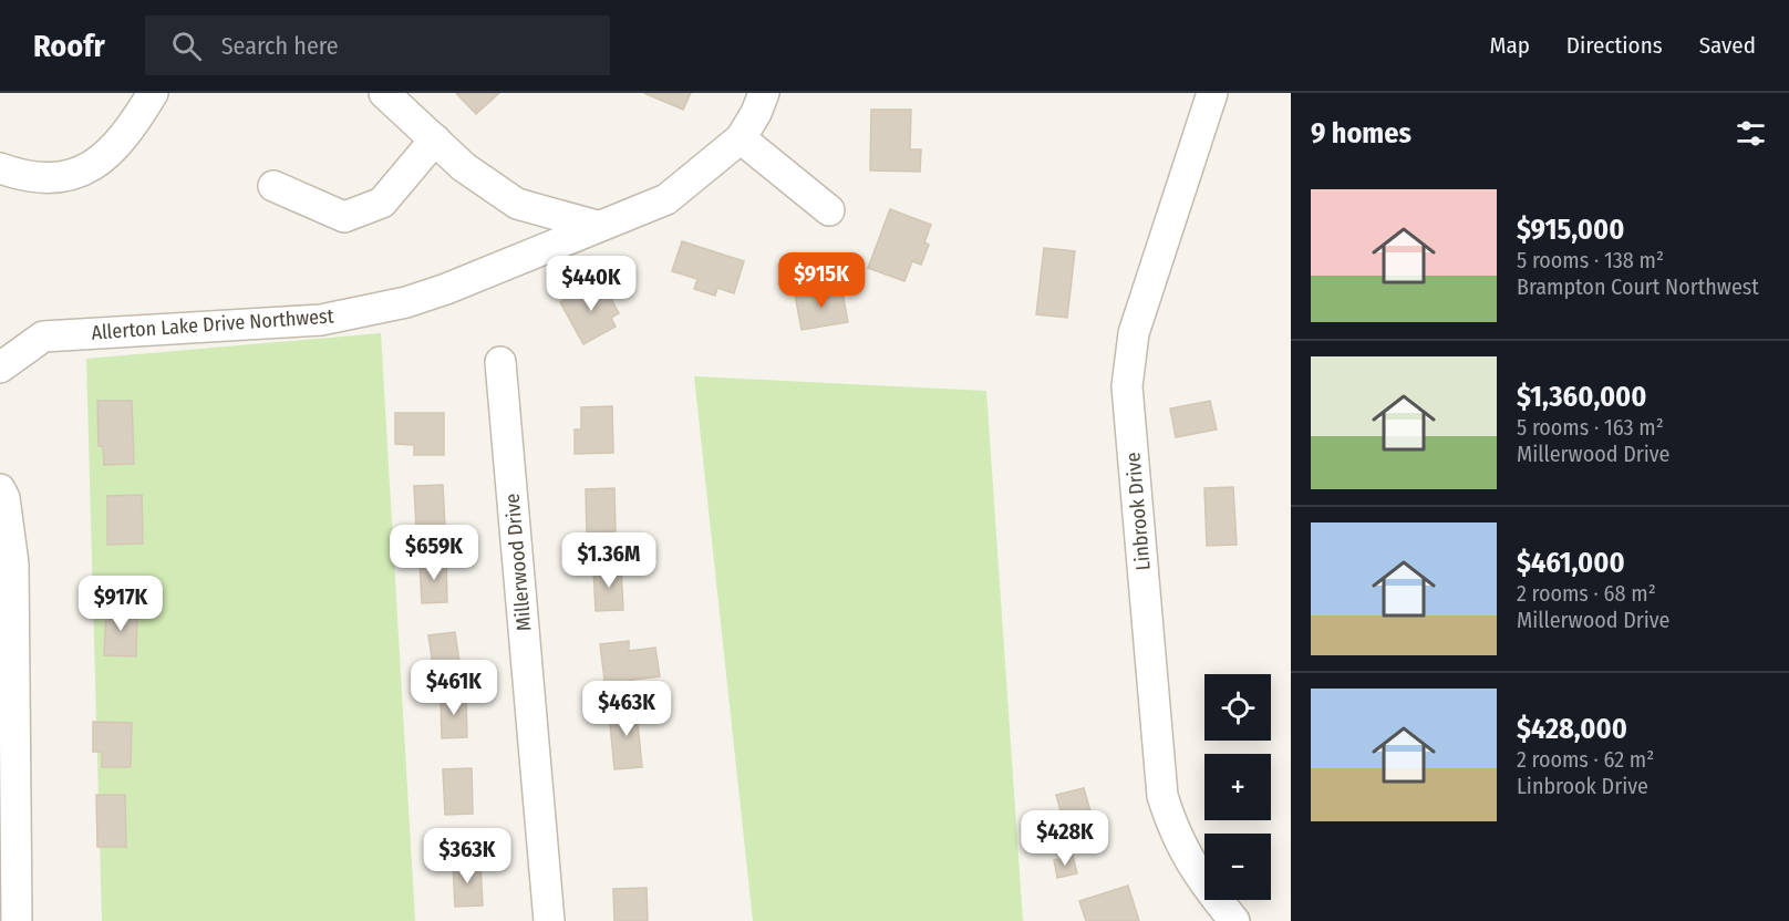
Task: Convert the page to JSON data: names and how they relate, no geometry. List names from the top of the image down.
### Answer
{
  "streets": {
    "street": ["Allerton Lake Drive Northwest", "Linbrook Drive", "Millerwood Drive"]
  },
  "page": {
    "header": "Roofr",
    "search": "Search here",
    "nav": ["Map", "Directions", "Saved"],
    "heading": "9 homes",
    "list": [
      {
        "name": "$915,000",
        "note": "5 rooms · 138 m² · Brampton Court Northwest"
      },
      {
        "name": "$1,360,000",
        "note": "5 rooms · 163 m² · Millerwood Drive"
      },
      {
        "name": "$461,000",
        "note": "2 rooms · 68 m² · Millerwood Drive"
      },
      {
        "name": "$428,000",
        "note": "2 rooms · 62 m² · Linbrook Drive"
      }
    ],
    "price": [
      "$915K",
      "$440K",
      "$659K",
      "$1.36M",
      "$917K",
      "$461K",
      "$463K",
      "$428K",
      "$363K"
    ],
    "map_buttons": ["+", "−"]
  }
}
